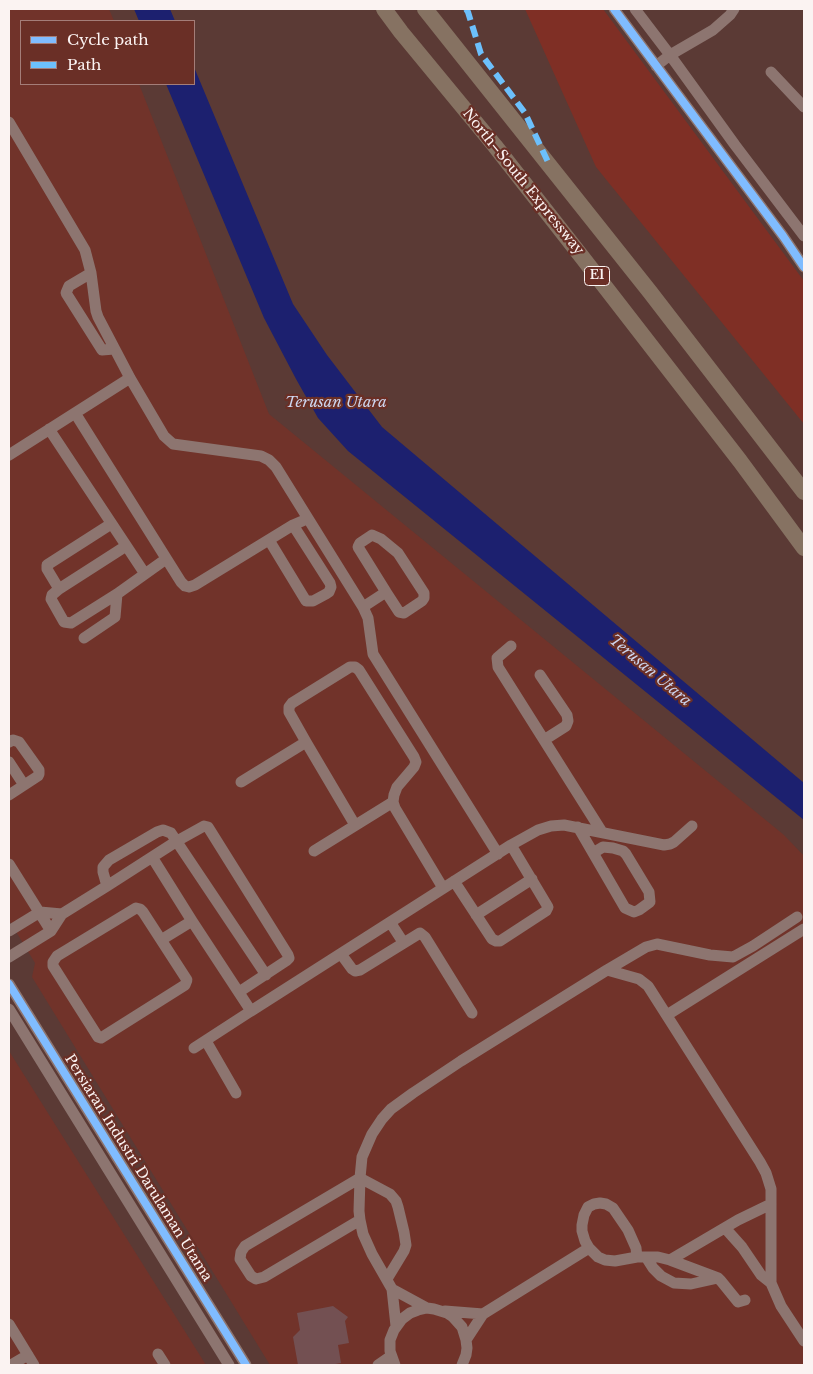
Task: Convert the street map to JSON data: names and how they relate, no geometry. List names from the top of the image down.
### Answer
{
  "streets": {
    "highway": ["North–South Expressway", "E1"],
    "street": ["Persiaran Industri Darulaman Utama"]
  },
  "water": ["Terusan Utara"],
  "legend": ["Cycle path", "Path"]
}
